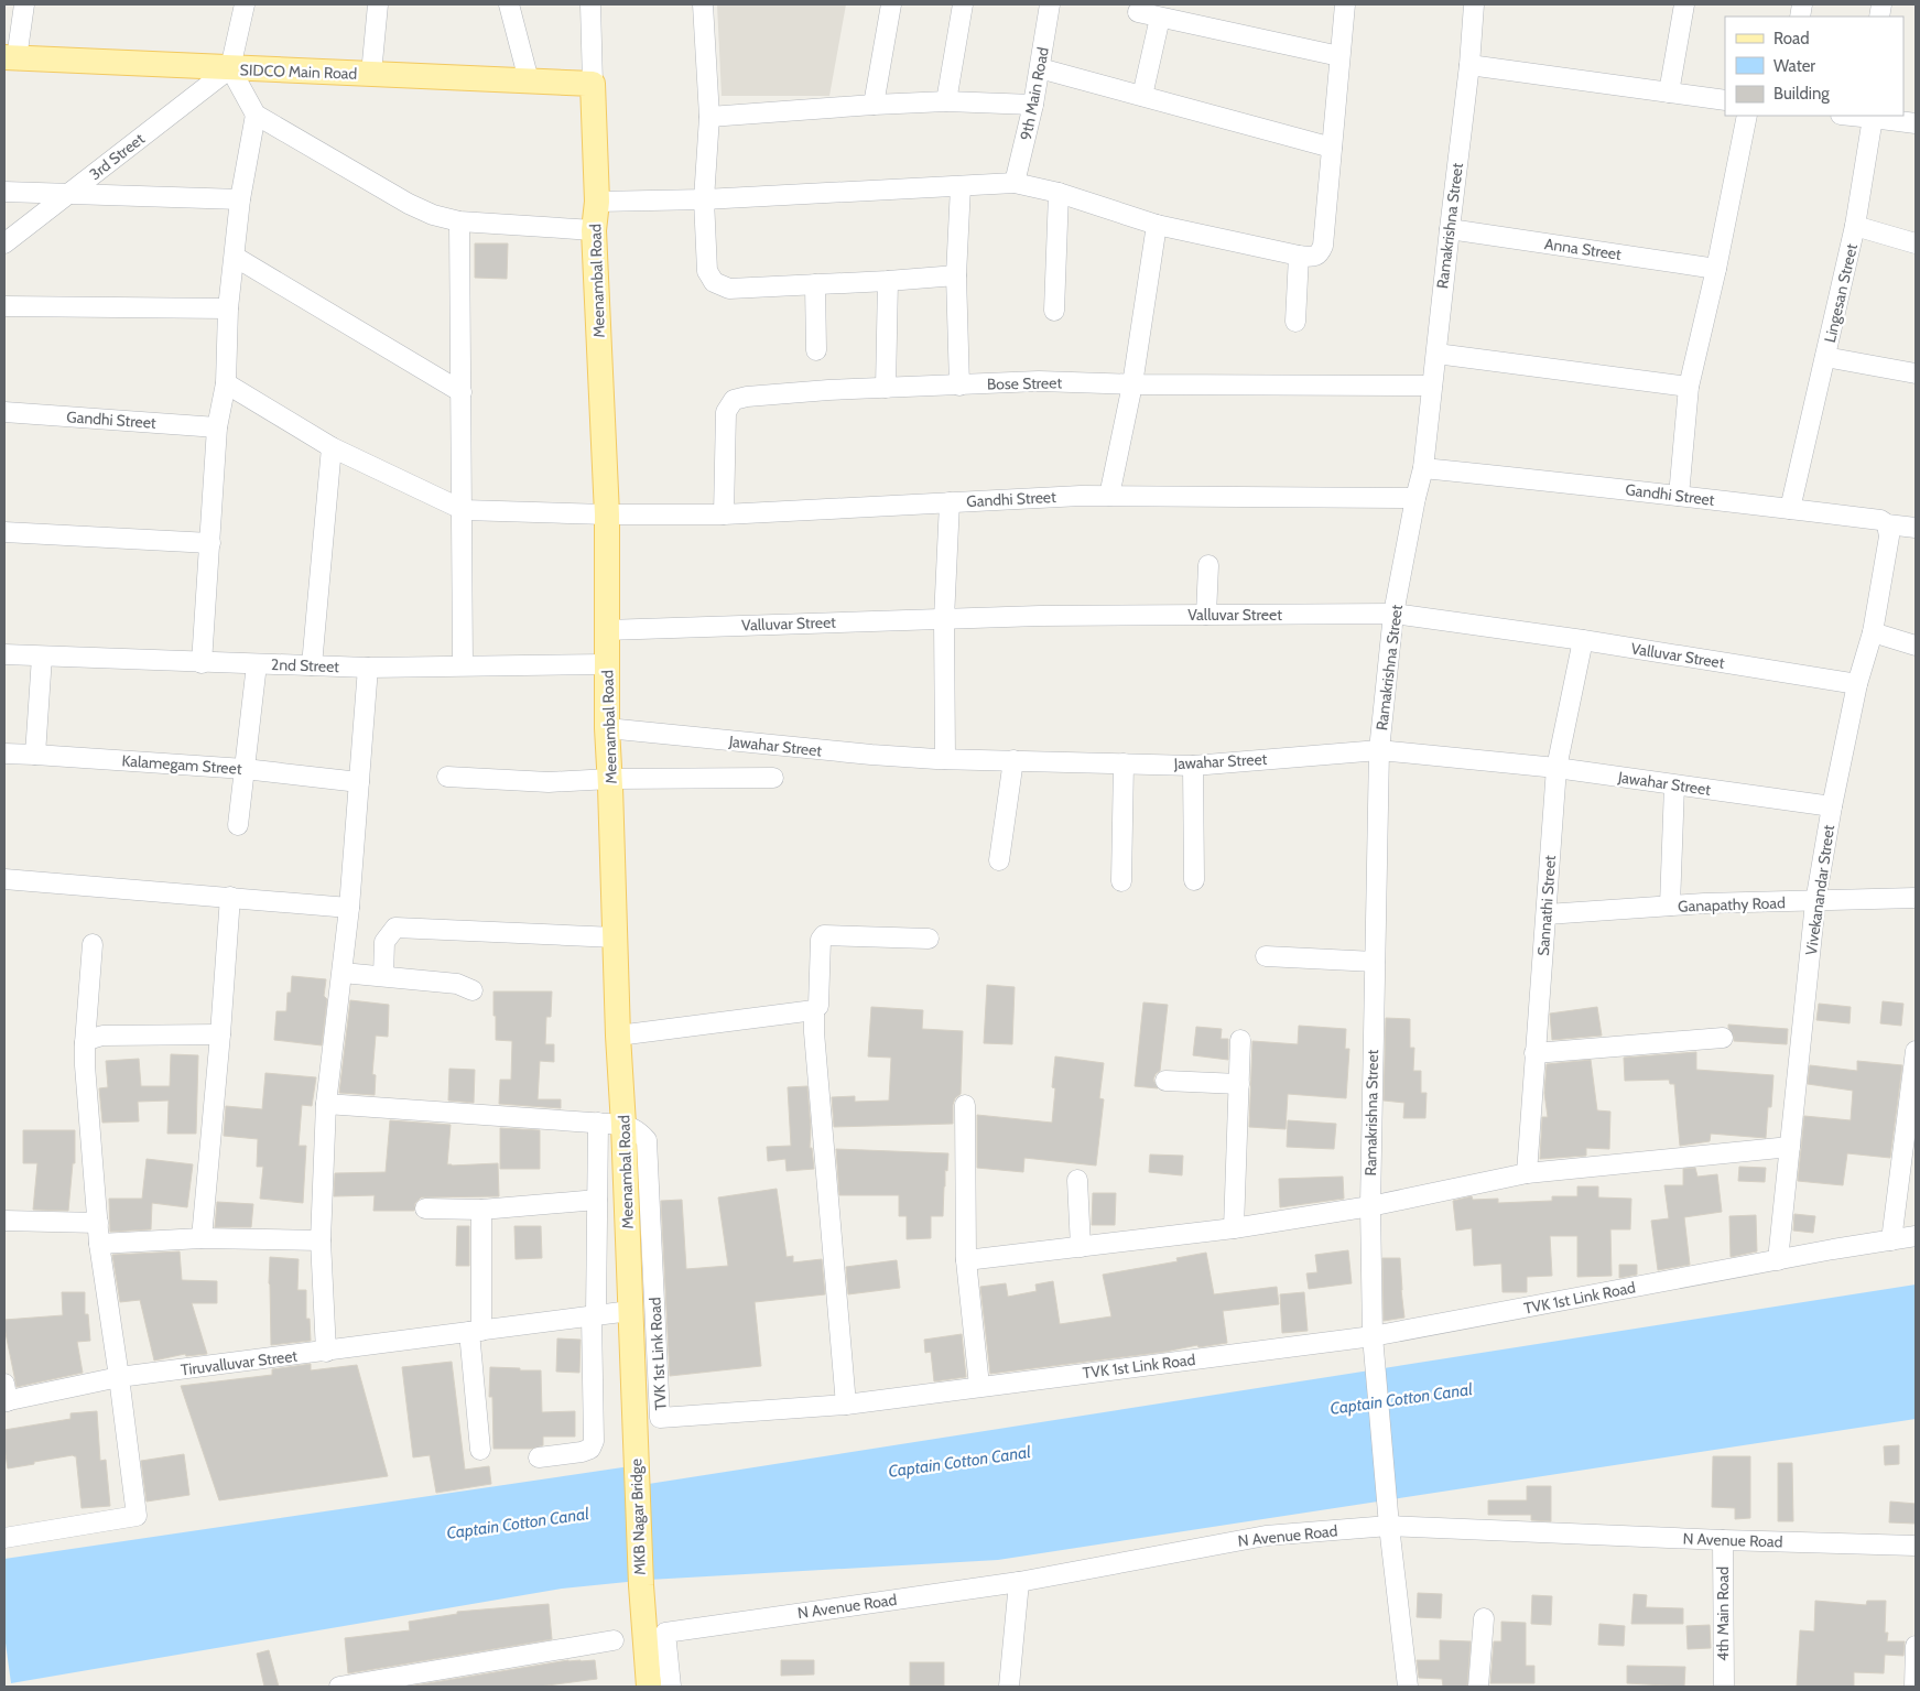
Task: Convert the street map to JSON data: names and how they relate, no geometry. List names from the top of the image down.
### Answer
{
  "streets": {
    "main road": ["SIDCO Main Road", "Meenambal Road", "MKB Nagar Bridge"],
    "street": [
      "9th Main Road",
      "3rd Street",
      "Ramakrishna Street",
      "Anna Street",
      "Lingesan Street",
      "Bose Street",
      "Gandhi Street",
      "Valluvar Street",
      "2nd Street",
      "Jawahar Street",
      "Kalamegam Street",
      "Vivekanandar Street",
      "Ganapathy Road",
      "Sannathi Street",
      "TVK 1st Link Road",
      "Tiruvalluvar Street",
      "N Avenue Road",
      "4th Main Road"
    ]
  },
  "crossings": [
    ["SIDCO Main Road", "3rd Street"],
    ["SIDCO Main Road", "Meenambal Road"],
    ["Ramakrishna Street", "Anna Street"],
    ["Ramakrishna Street", "Bose Street"],
    ["Ramakrishna Street", "Gandhi Street"],
    ["Ramakrishna Street", "Valluvar Street"],
    ["Ramakrishna Street", "Jawahar Street"],
    ["Ramakrishna Street", "TVK 1st Link Road"],
    ["Ramakrishna Street", "N Avenue Road"],
    ["Meenambal Road", "Gandhi Street"],
    ["Meenambal Road", "Valluvar Street"],
    ["Meenambal Road", "2nd Street"],
    ["Meenambal Road", "Jawahar Street"],
    ["Meenambal Road", "TVK 1st Link Road"],
    ["Meenambal Road", "Tiruvalluvar Street"],
    ["Meenambal Road", "MKB Nagar Bridge"],
    ["Lingesan Street", "Gandhi Street"],
    ["Bose Street", "Gandhi Street"],
    ["Gandhi Street", "Vivekanandar Street"],
    ["Valluvar Street", "Vivekanandar Street"],
    ["Valluvar Street", "Sannathi Street"],
    ["Jawahar Street", "Vivekanandar Street"],
    ["Jawahar Street", "Sannathi Street"],
    ["Vivekanandar Street", "Ganapathy Road"],
    ["Vivekanandar Street", "TVK 1st Link Road"],
    ["Ganapathy Road", "Sannathi Street"],
    ["N Avenue Road", "4th Main Road"]
  ],
  "water": ["Captain Cotton Canal"],
  "legend": ["Road", "Water", "Building"]
}
